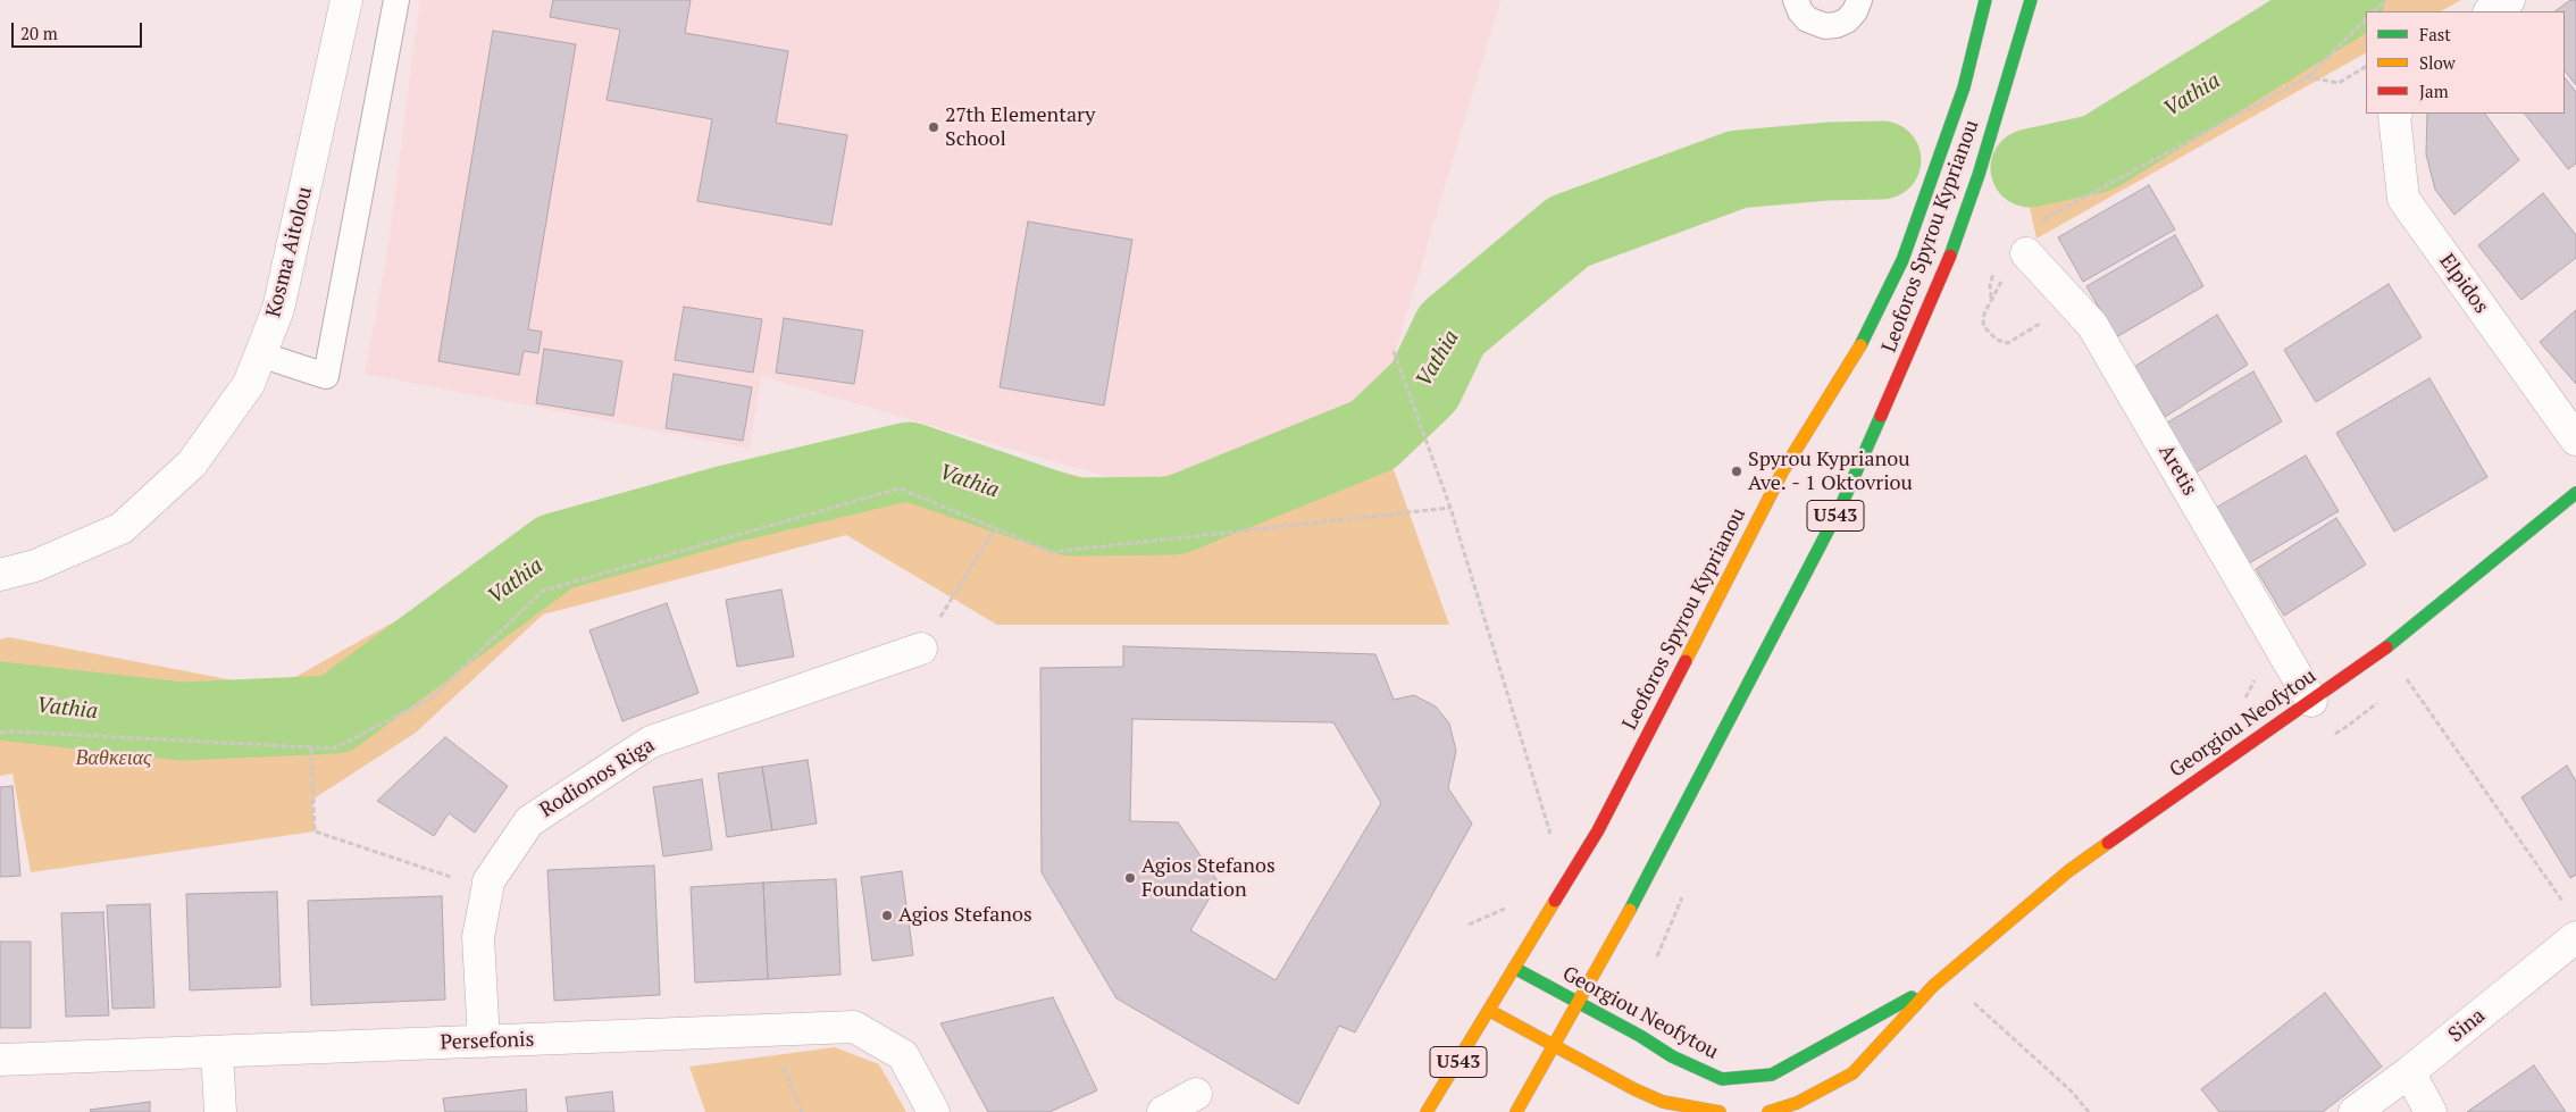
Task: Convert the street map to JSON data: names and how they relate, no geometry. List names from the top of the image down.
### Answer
{
  "streets": {
    "main road": ["Leoforos Spyrou Kyprianou", "U543", "Georgiou Neofytou"],
    "street": [
      "Kosma Aitolou",
      "Elpidos",
      "Aretis",
      "Rodionos Riga",
      "Sina",
      "Persefonis"
    ]
  },
  "crossings": [
    ["Leoforos Spyrou Kyprianou", "Georgiou Neofytou"],
    ["Aretis", "Georgiou Neofytou"],
    ["Rodionos Riga", "Persefonis"]
  ],
  "water": ["Vathia"],
  "parks": ["Βαθκειας"],
  "places": [
    "27th Elementary School",
    "Spyrou Kyprianou Ave. - 1 Oktovriou",
    "Agios Stefanos Foundation",
    "Agios Stefanos"
  ],
  "legend": ["Fast", "Slow", "Jam"],
  "scale_bar": "20 m"
}
